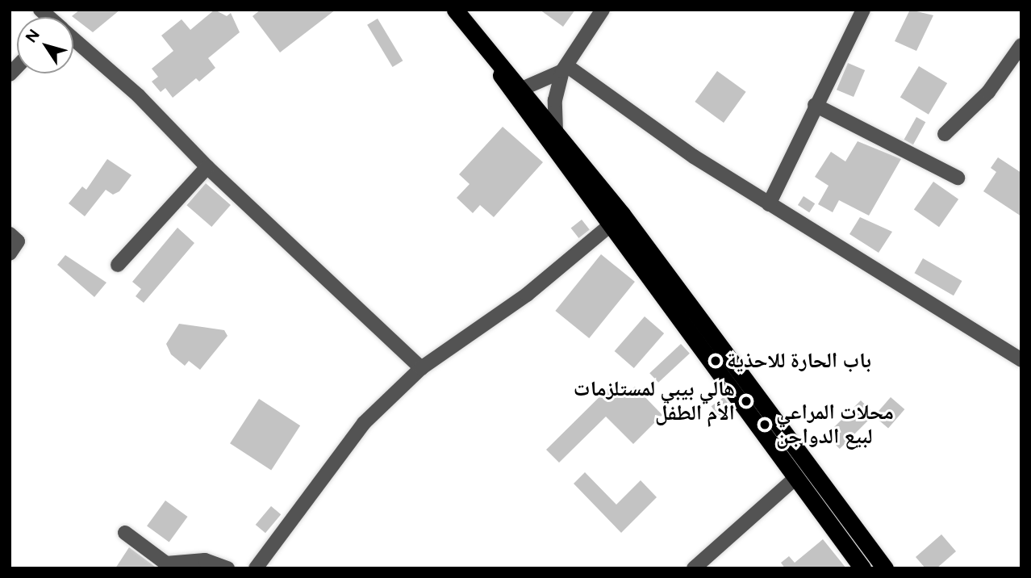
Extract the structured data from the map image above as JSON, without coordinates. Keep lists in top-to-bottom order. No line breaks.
{"places":["باب الحارة للاحذية","هالي بيبي لمستلزمات الأم الطفل","محلات المراعي لبيع الدواجن"],"north":"top left"}
